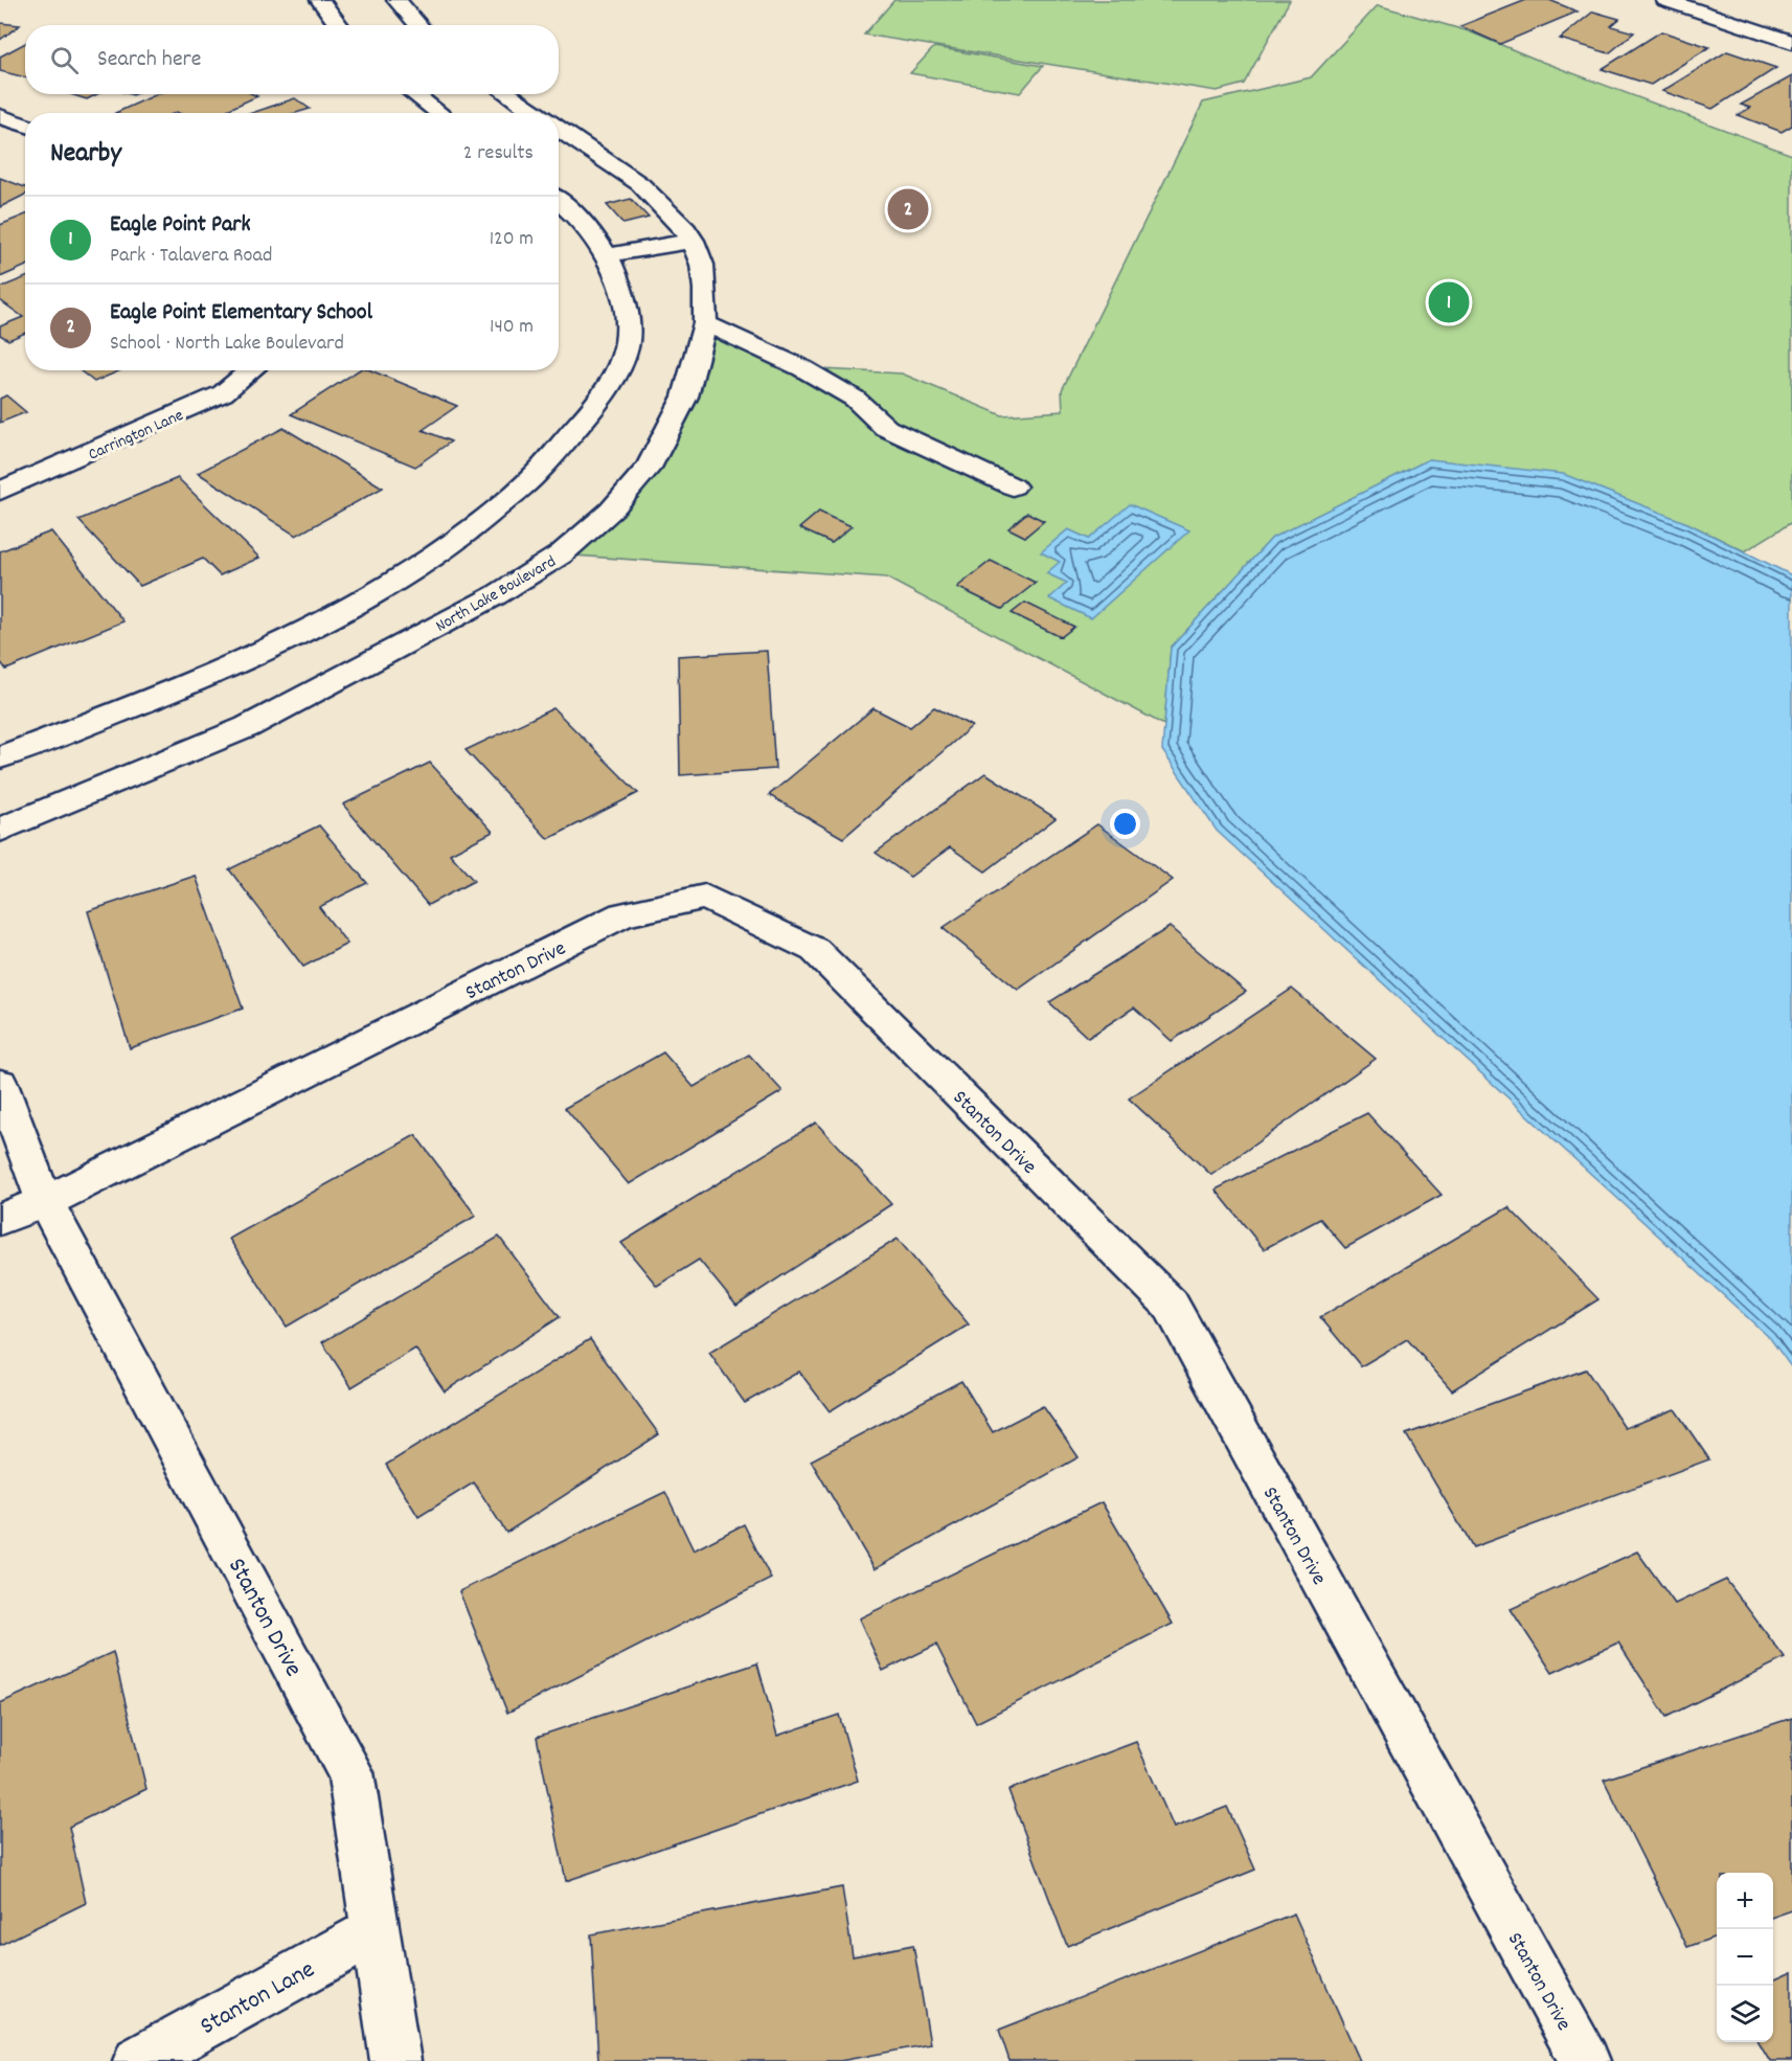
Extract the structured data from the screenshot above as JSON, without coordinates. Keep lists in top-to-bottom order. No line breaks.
{"streets":{"street":["Carrington Lane","North Lake Boulevard","Stanton Drive","Stanton Lane"]},"crossings":[["Stanton Drive","Stanton Lane"]],"page":{"search":"Search here","heading":["Nearby","2 results"],"pins":["2","1"],"list":[{"mark":"1","name":"Eagle Point Park","note":"Park · Talavera Road","value":"120 m"},{"mark":"2","name":"Eagle Point Elementary School","note":"School · North Lake Boulevard","value":"140 m"}],"map_buttons":["+","−"]}}
